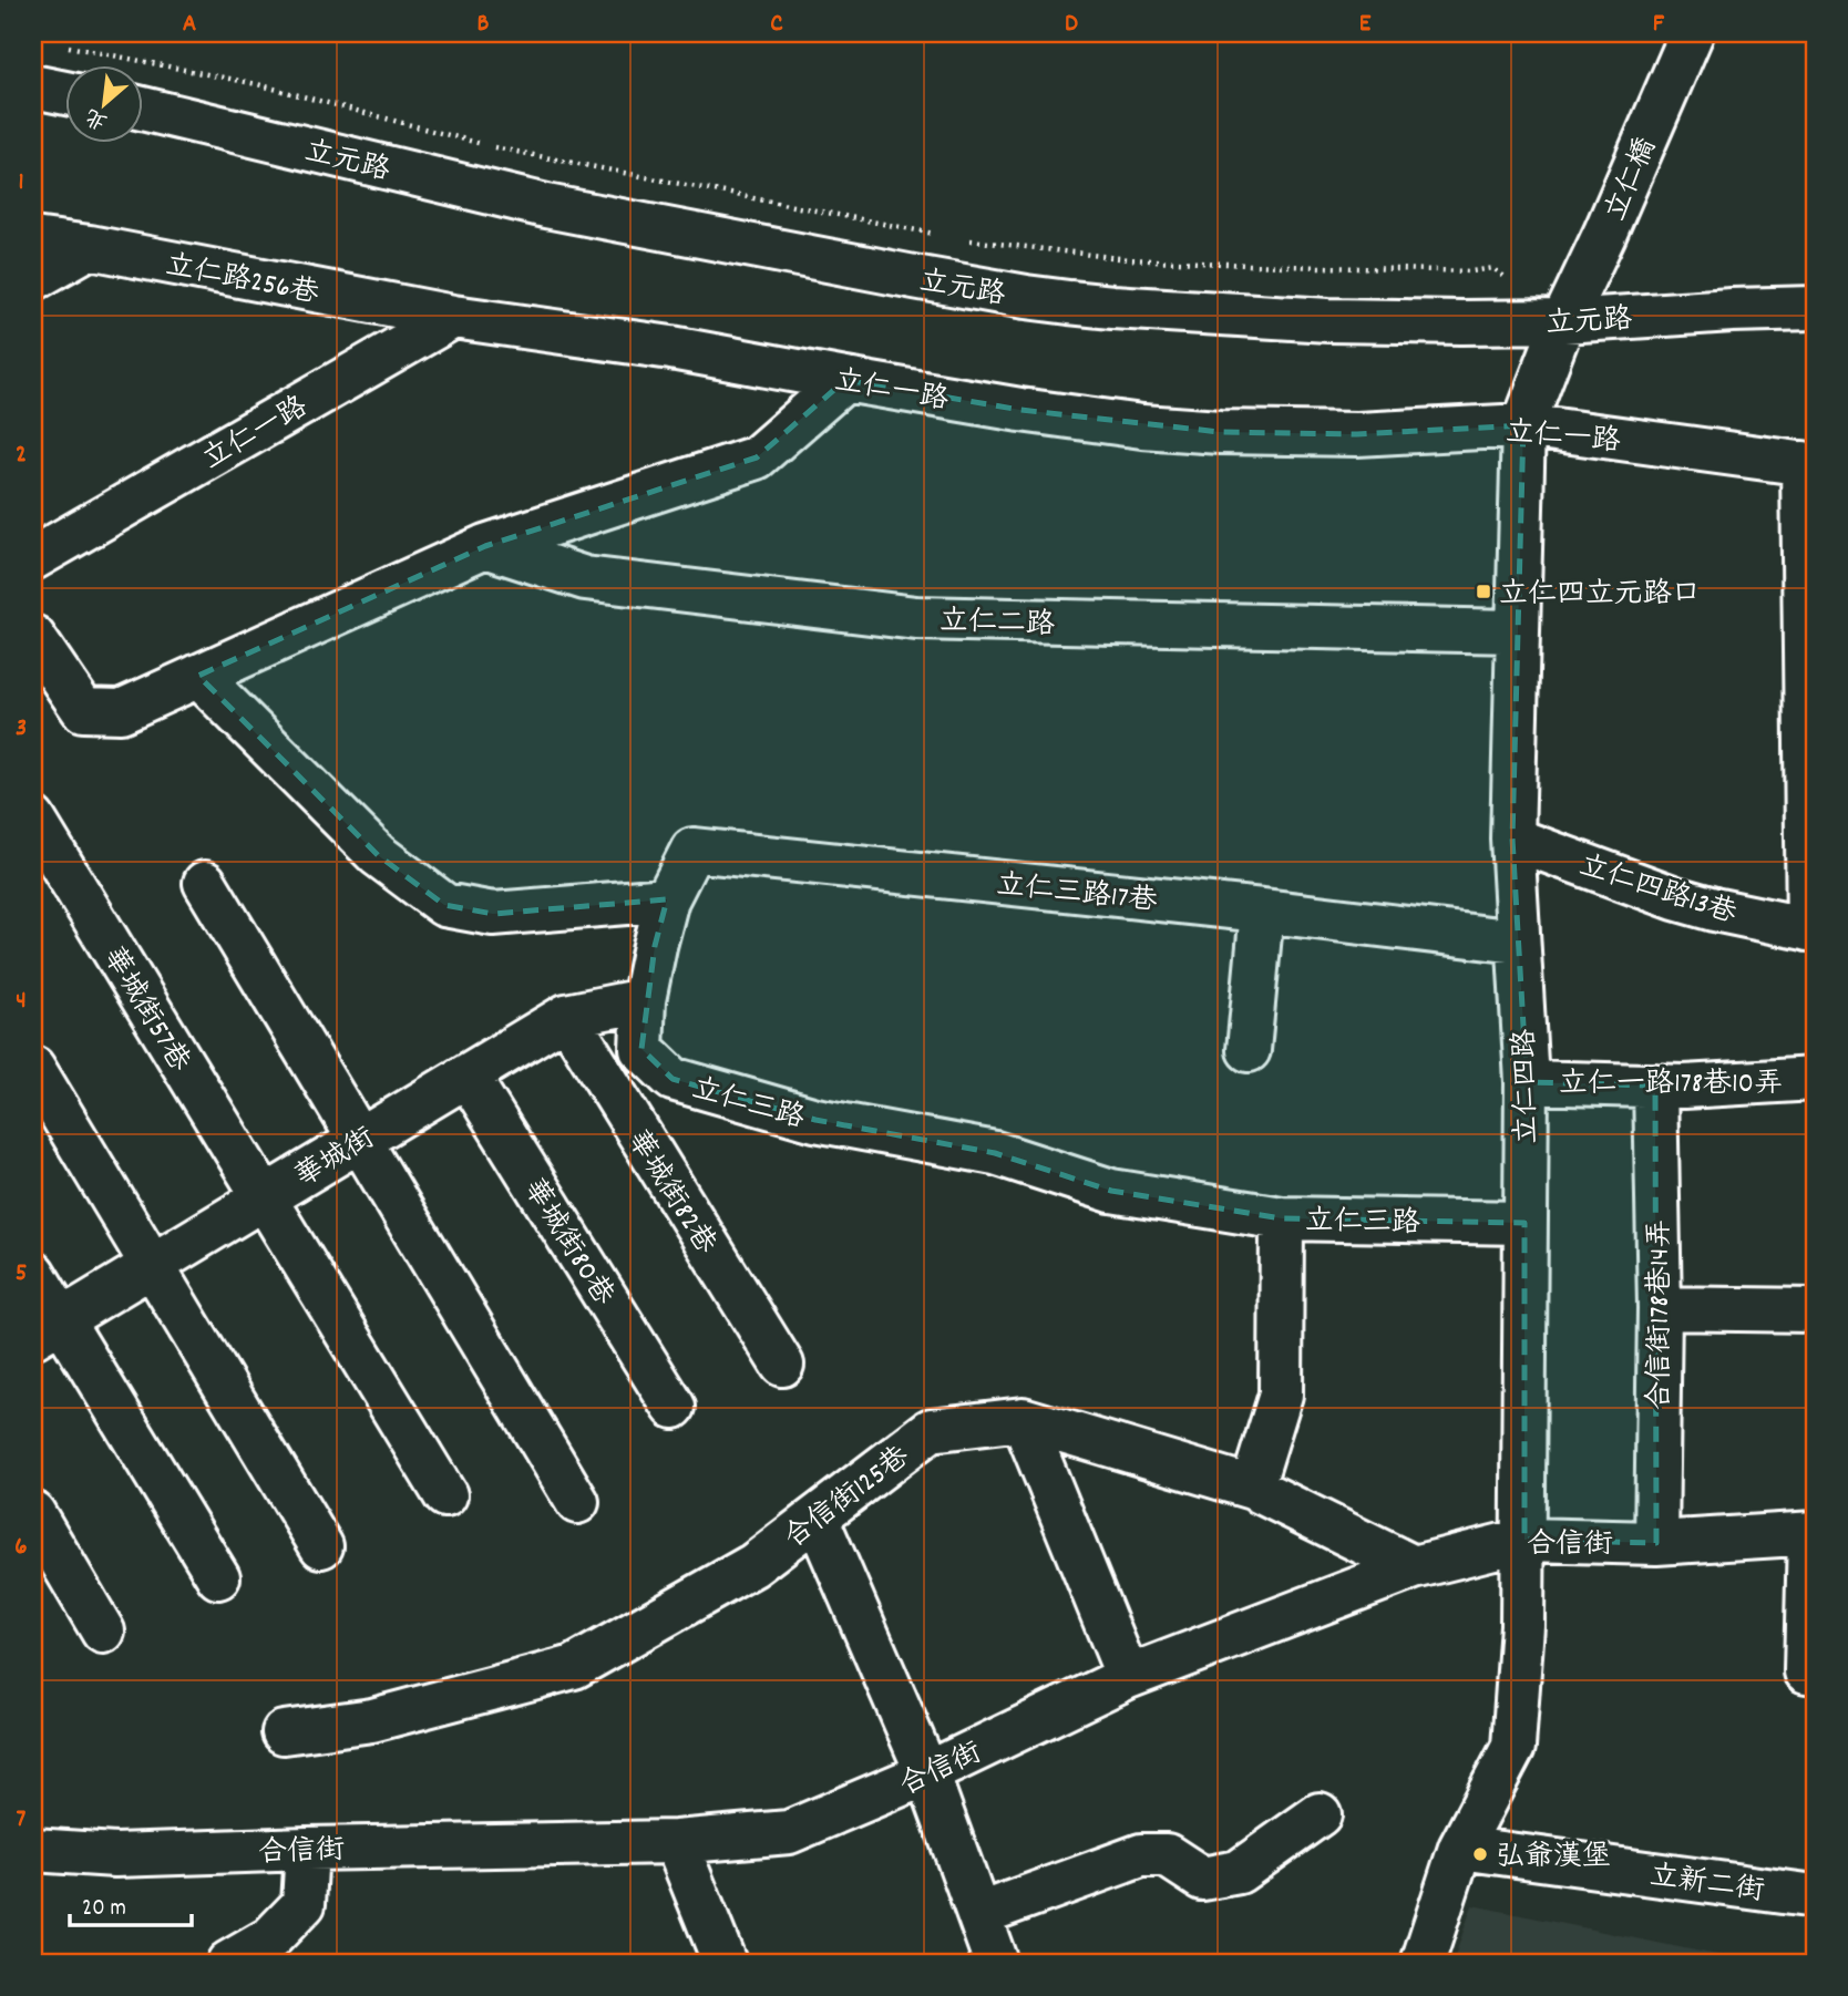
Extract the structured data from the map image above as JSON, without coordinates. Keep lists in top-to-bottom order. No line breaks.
{"streets":{"street":["立元路","立仁橋","立仁路256巷","立仁一路","立仁二路","立仁四路13巷","立仁三路17巷","華城街57巷","立仁一路178巷10弄","立仁四路","立仁三路","華城街","華城街82巷","華城街80巷","合信街178巷14弄","合信街125巷","合信街","立新二街"]},"crossings":[["立元路","立仁橋"],["立元路","立仁四路"],["立仁橋","立仁四路"],["立仁路256巷","立仁一路"],["立仁一路","立仁四路"],["立仁二路","立仁四路"],["立仁四路13巷","立仁四路"],["立仁三路17巷","立仁四路"],["立仁三路17巷","立仁三路"],["華城街57巷","華城街"],["立仁一路178巷10弄","立仁四路"],["立仁一路178巷10弄","合信街178巷14弄"],["立仁四路","立仁三路"],["立仁四路","合信街"],["立仁四路","立新二街"],["立仁三路","華城街"],["華城街","華城街82巷"],["華城街","華城街80巷"],["合信街178巷14弄","合信街"],["合信街125巷","合信街"]],"places":{"transit":["立仁四立元路口"],"other":["弘爺漢堡"]},"scale_bar":"20 m","north":"bottom left","grid":{"columns":["A","B","C","D","E","F"],"rows":["1","2","3","4","5","6","7"]}}
